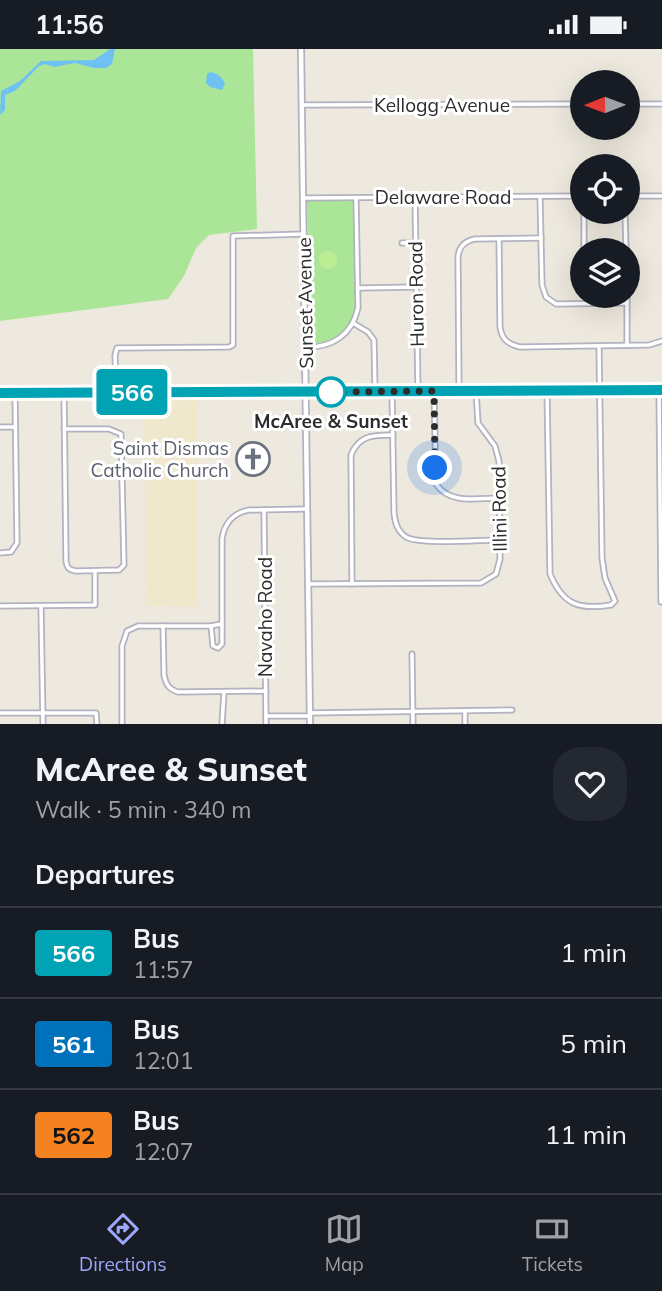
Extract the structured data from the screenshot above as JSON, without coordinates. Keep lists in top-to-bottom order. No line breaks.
{"streets":{"street":["Kellogg Avenue","Delaware Road","Huron Road","Sunset Avenue","Illini Road","Navaho Road"]},"crossings":[["Kellogg Avenue","Sunset Avenue"],["Delaware Road","Huron Road"],["Delaware Road","Sunset Avenue"]],"places":{"other":["McAree & Sunset"],"church":["Saint Dismas Catholic Church"]},"lines":["bus line 566"],"north":"left","page":{"status":"11:56","on_map":"566","heading":[["McAree & Sunset","Walk · 5 min · 340 m"],"Departures"],"list":[{"mark":"566","name":"Bus","note":"11:57","value":"1 min"},{"mark":"561","name":"Bus","note":"12:01","value":"5 min"},{"mark":"562","name":"Bus","note":"12:07","value":"11 min"}],"tabs":["Directions","Map","Tickets"]}}
